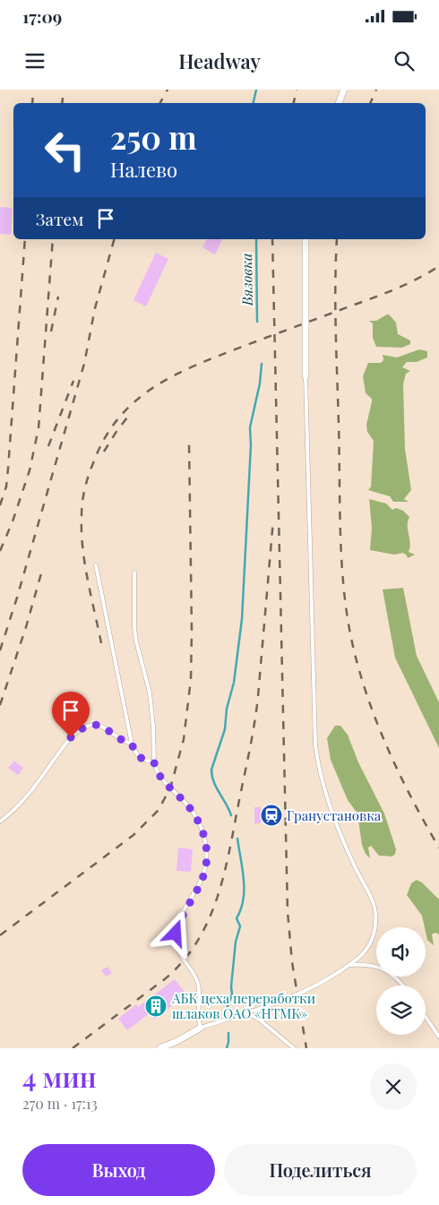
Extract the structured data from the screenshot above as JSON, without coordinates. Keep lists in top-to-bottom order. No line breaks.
{"water":["Вязовка"],"places":{"station":["Гранустановка"],"building":["АБК цеха переработки шлаков ОАО «НТМК»"]},"page":{"status":"17:09","header":"Headway","turn":["250 m","Налево"],"then":"Затем","heading":["4 мин","270 m · 17:13"],"buttons":["Выход","Поделиться"]}}
